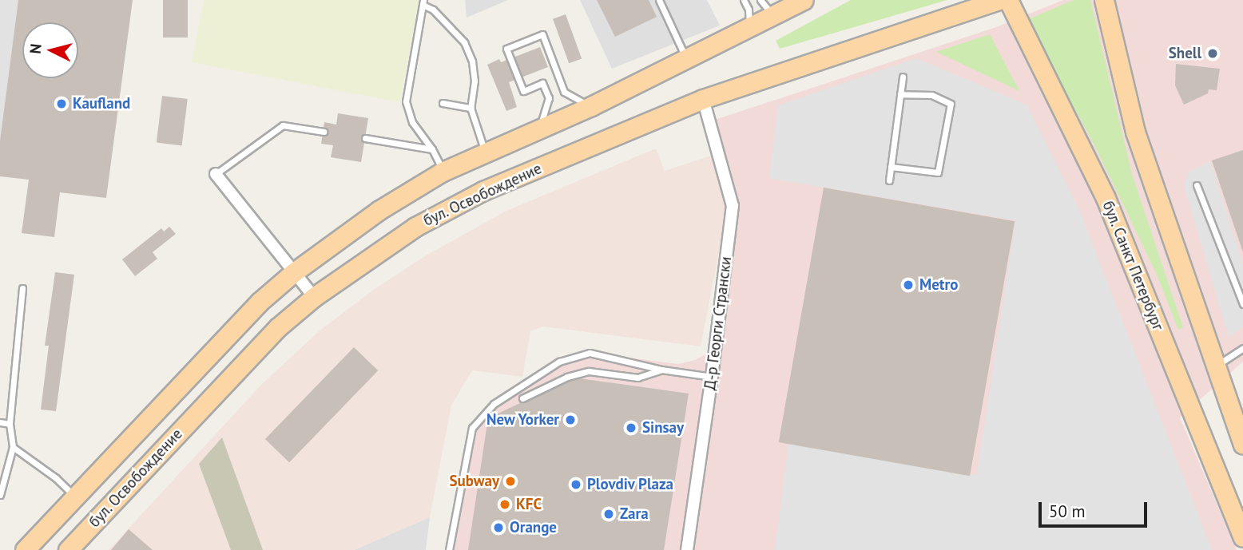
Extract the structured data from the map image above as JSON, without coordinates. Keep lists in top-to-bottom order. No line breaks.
{"streets":{"main road":["бул. Освобождение","бул. Санкт Петербург"],"street":["Д-р Георги Странски"]},"crossings":[["бул. Освобождение","Д-р Георги Странски"]],"places":["Shell","Kaufland","Metro","New Yorker","Sinsay","Subway","Plovdiv Plaza","KFC","Zara","Orange"],"scale_bar":"50 m","north":"left"}
